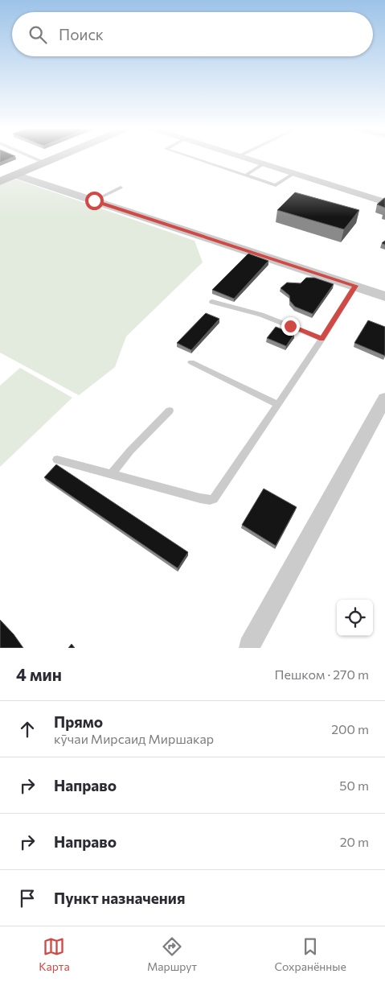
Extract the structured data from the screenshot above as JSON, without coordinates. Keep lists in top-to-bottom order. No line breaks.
{"page":{"search":"Поиск","heading":["4 мин","Пешком · 270 m"],"list":[["Прямо","кӯчаи Мирсаид Миршакар","200 m"],["Направо","50 m"],["Направо","20 m"],"Пункт назначения"],"nav":["Карта","Маршрут","Сохранённые"]}}
